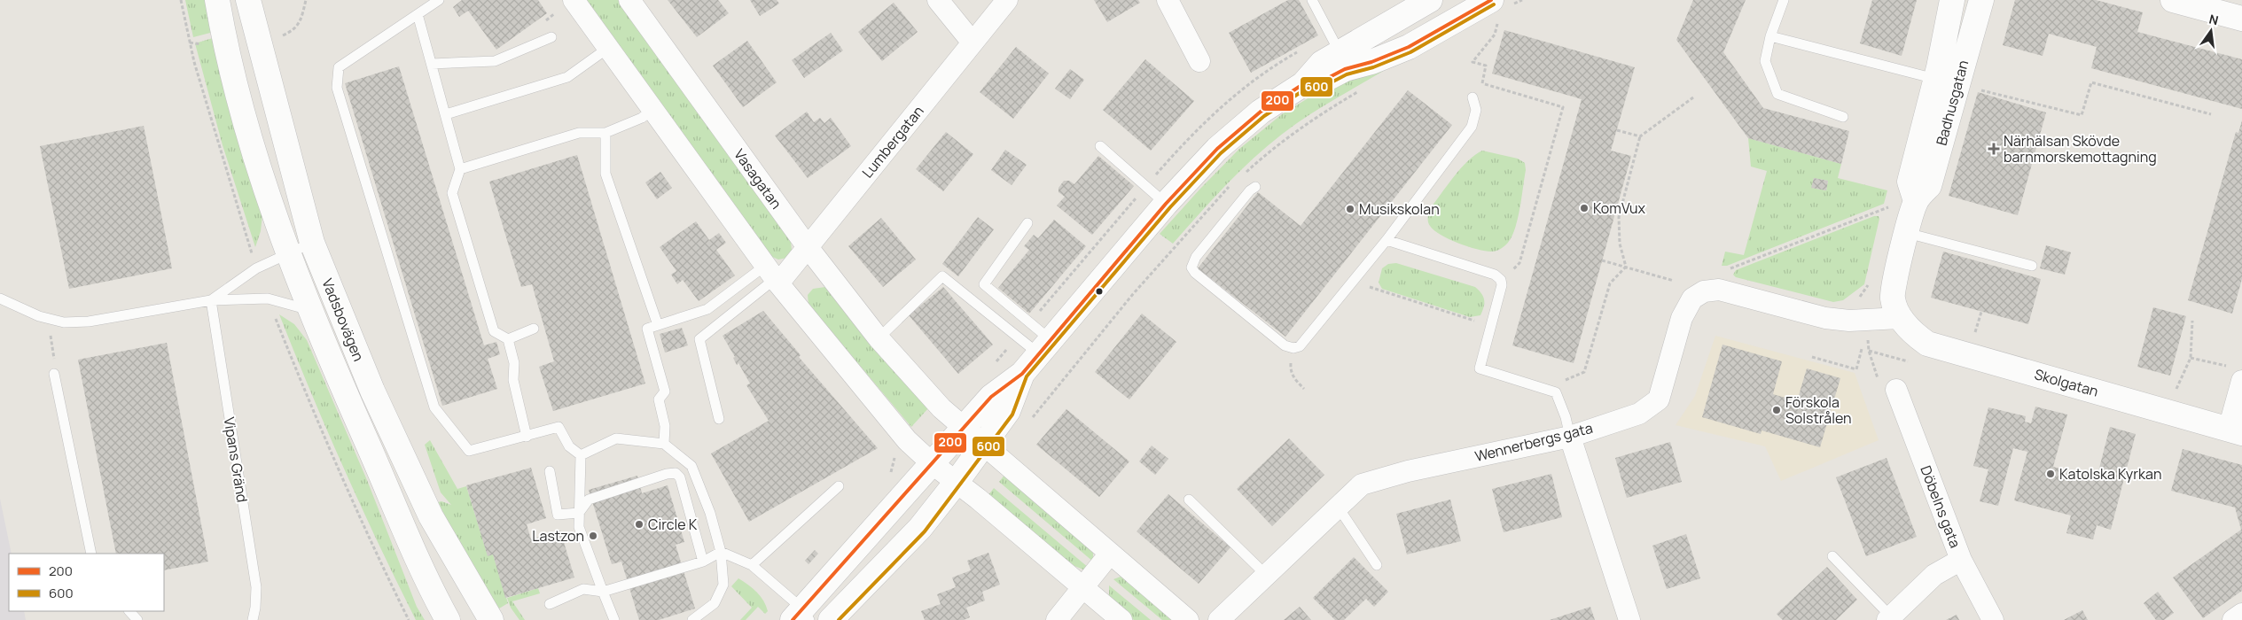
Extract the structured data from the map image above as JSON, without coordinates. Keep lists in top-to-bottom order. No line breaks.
{"streets":{"main road":["Badhusgatan","Vadsbovägen","Skolgatan"],"street":["Lumbergatan","Vasagatan","Wennerbergs gata","Döbelns gata"],"lane":["Vipans Gränd"]},"crossings":[["Badhusgatan","Skolgatan"],["Badhusgatan","Wennerbergs gata"],["Lumbergatan","Vasagatan"],["Skolgatan","Wennerbergs gata"]],"places":{"health":["Närhälsan Skövde barnmorskemottagning"],"other":["KomVux","Musikskolan","Förskola Solstrålen","Katolska Kyrkan","Circle K","Lastzon"]},"lines":["transit line 200","transit line 600"],"legend":["200","600"],"north":"top"}
